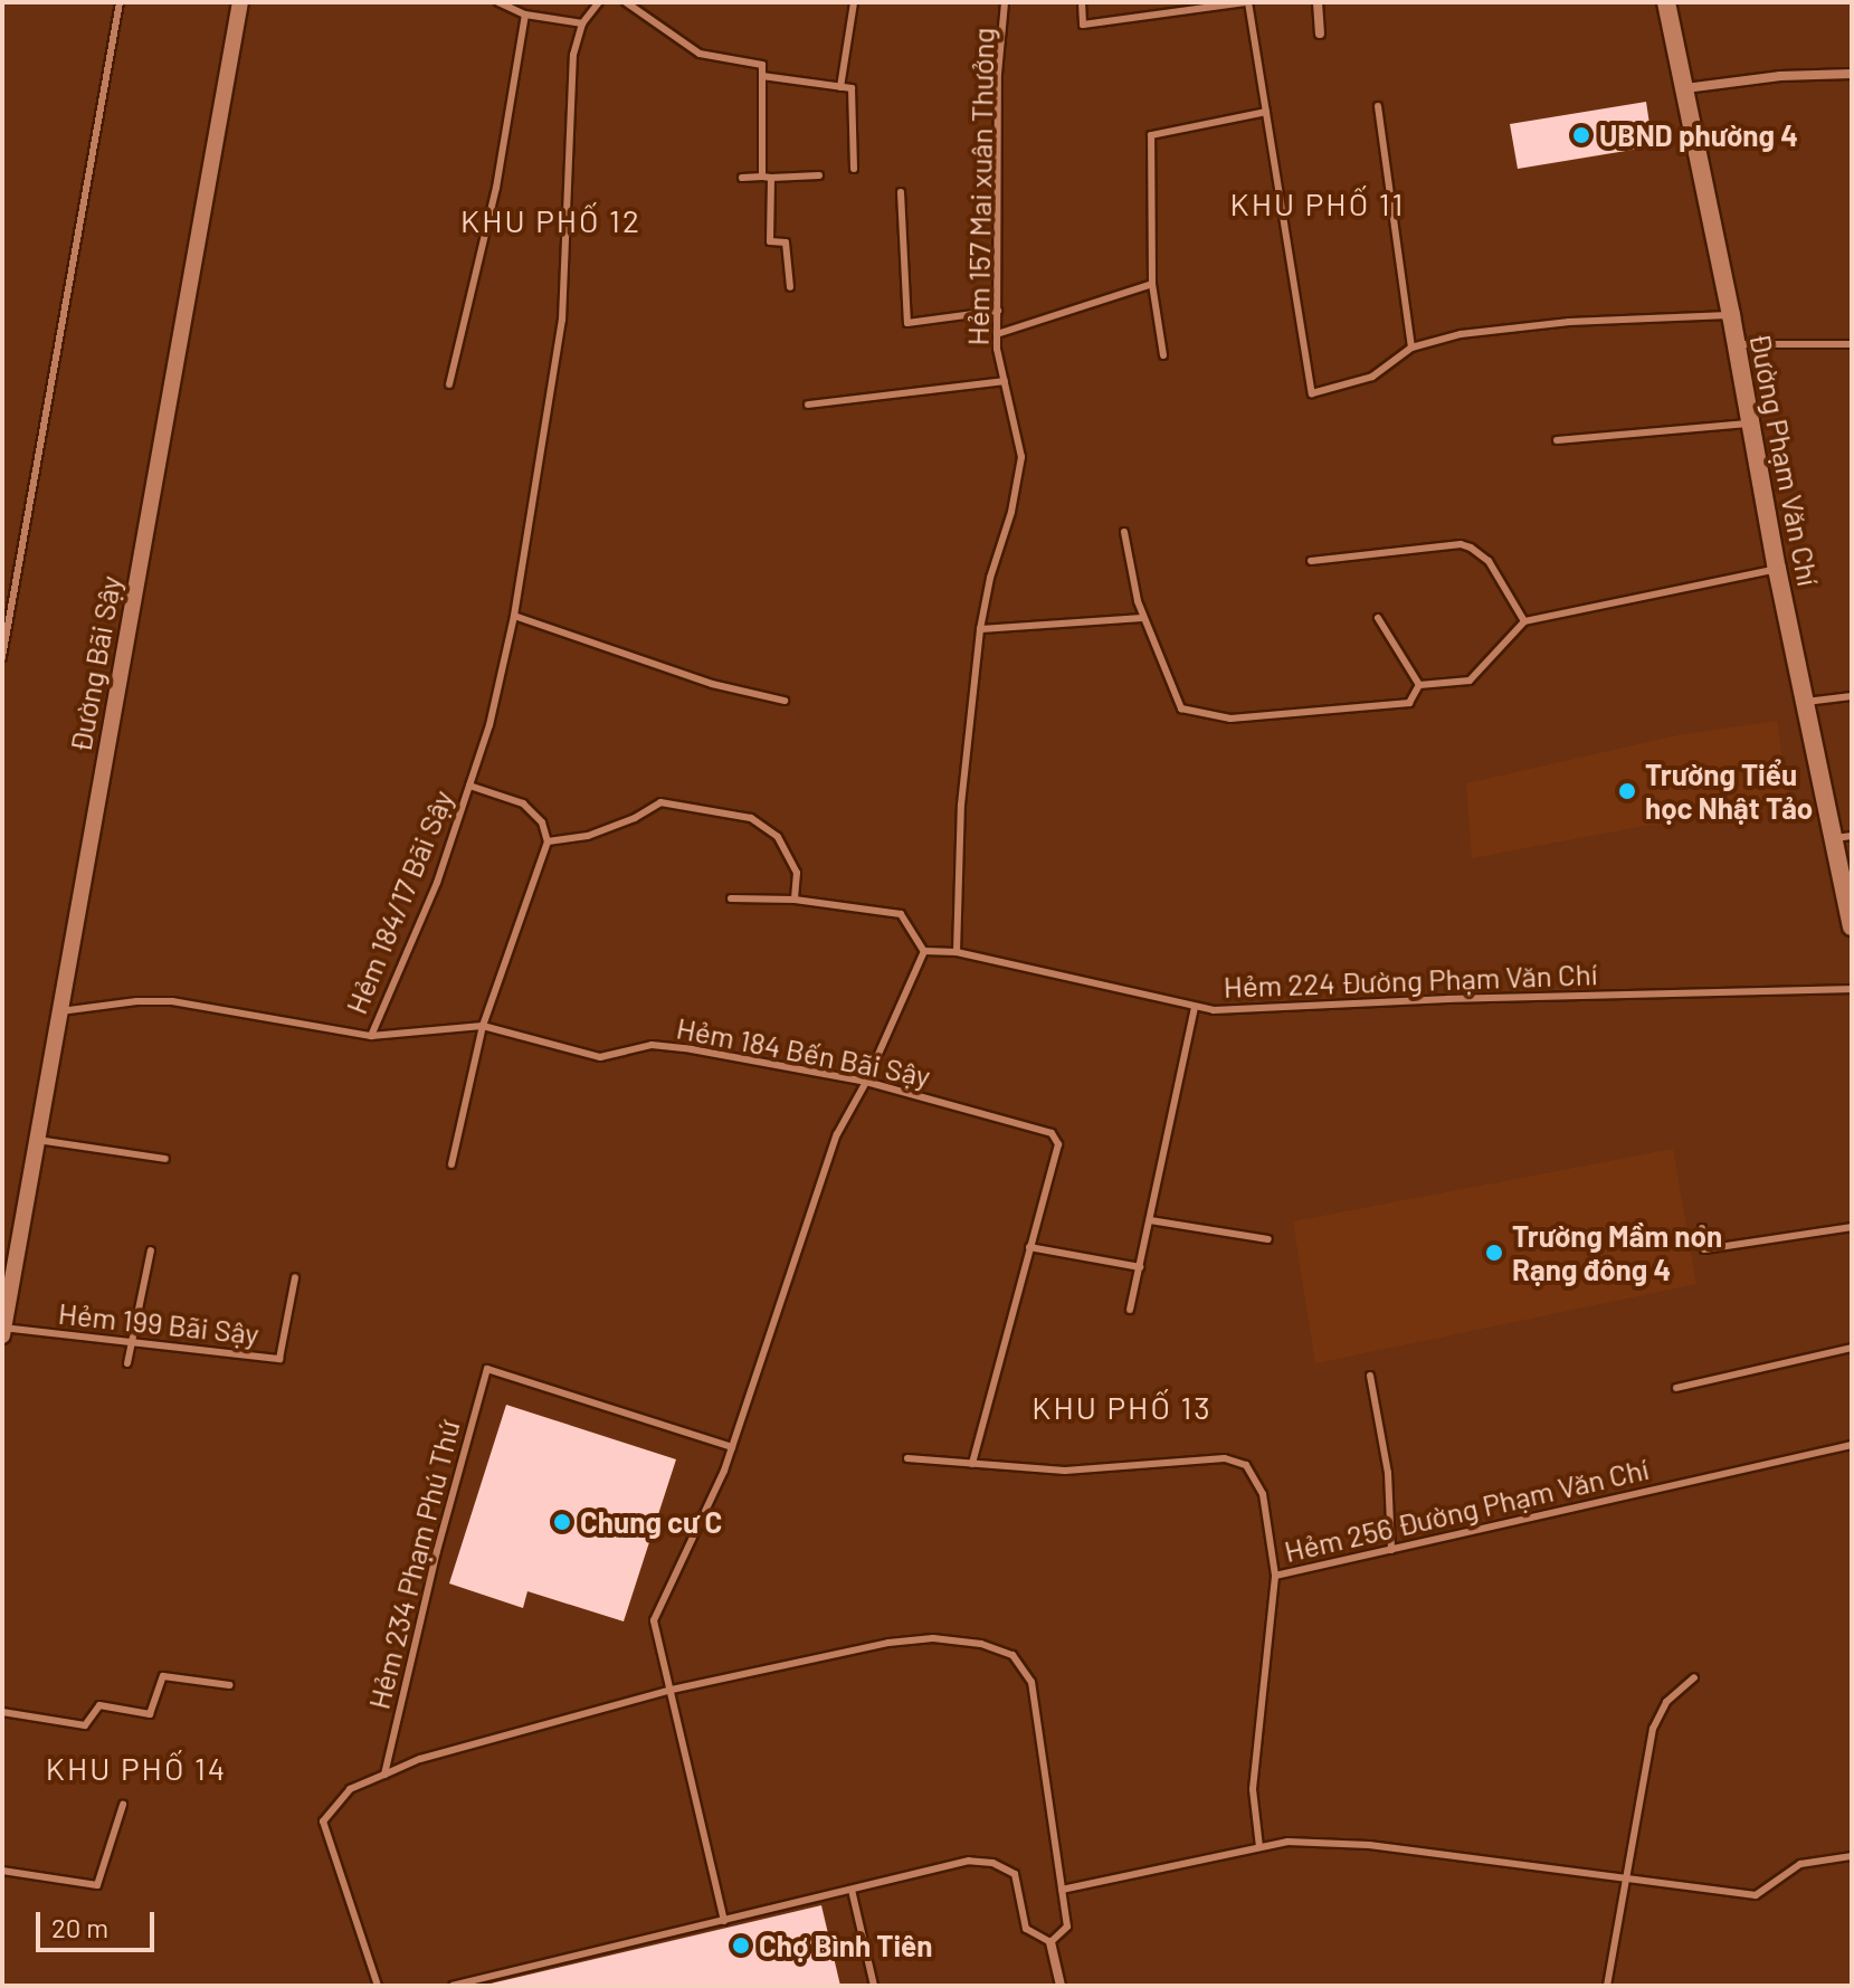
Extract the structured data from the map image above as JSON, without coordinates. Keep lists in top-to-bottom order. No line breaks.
{"streets":{"main road":["Đường Phạm Văn Chí"],"street":["Đường Bãi Sậy"],"lane":["Hẻm 157 Mai xuân Thưởng","Hẻm 184/17 Bãi Sậy","Hẻm 224 Đường Phạm Văn Chí","Hẻm 184 Bến Bãi Sậy","Hẻm 199 Bãi Sậy","Hẻm 256 Đường Phạm Văn Chí","Hẻm 234 Phạm Phú Thứ"]},"crossings":[["Hẻm 157 Mai xuân Thưởng","Hẻm 224 Đường Phạm Văn Chí"],["Đường Bãi Sậy","Hẻm 184 Bến Bãi Sậy"],["Đường Bãi Sậy","Hẻm 199 Bãi Sậy"],["Hẻm 184/17 Bãi Sậy","Hẻm 184 Bến Bãi Sậy"]],"districts":["KHU PHỐ 11","KHU PHỐ 12","KHU PHỐ 13","KHU PHỐ 14"],"places":["UBND phường 4","Trường Tiểu học Nhật Tảo","Trường Mầm non Rạng đông 4","Chung cư C","Chợ Bình Tiên"],"scale_bar":"20 m"}
